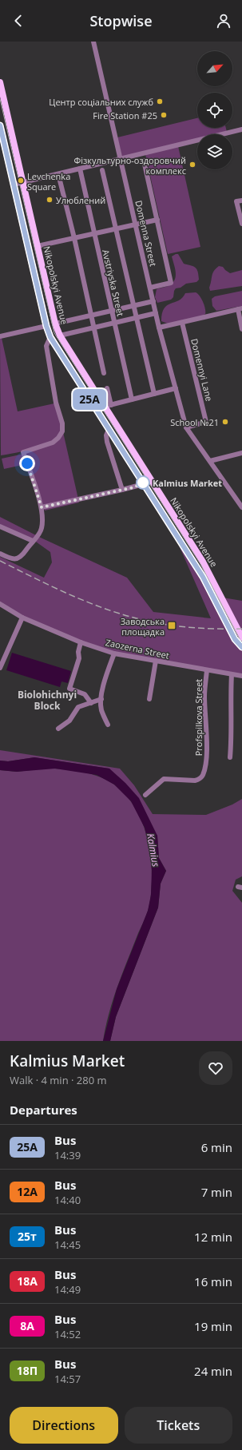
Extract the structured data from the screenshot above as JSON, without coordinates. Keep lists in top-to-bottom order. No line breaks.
{"streets":{"main road":["Nikopolskyi Avenue"],"street":["Domenna Street","Avstriyska Street","Domennyi Lane","Zaozerna Street","Profspilkova Street"]},"crossings":[["Domenna Street","Domennyi Lane"],["Zaozerna Street","Profspilkova Street"]],"districts":["Biolohichnyi Block"],"water":["Kalmius"],"places":{"other":["Центр соціальних служб","Fire Station #25","Фізкультурно-оздоровчий комплекс","Levchenka Square","Улюблений","School №21","Kalmius Market"],"transit":["Заводська площадка"]},"lines":["bus line 25А"],"north":"top right","page":{"header":"Stopwise","on_map":"25А","heading":[["Kalmius Market","Walk · 4 min · 280 m"],"Departures"],"list":[{"mark":"25А","name":"Bus","note":"14:39","value":"6 min"},{"mark":"12А","name":"Bus","note":"14:40","value":"7 min"},{"mark":"25т","name":"Bus","note":"14:45","value":"12 min"},{"mark":"18А","name":"Bus","note":"14:49","value":"16 min"},{"mark":"8А","name":"Bus","note":"14:52","value":"19 min"},{"mark":"18П","name":"Bus","note":"14:57","value":"24 min"}],"buttons":["Directions","Tickets"]}}
